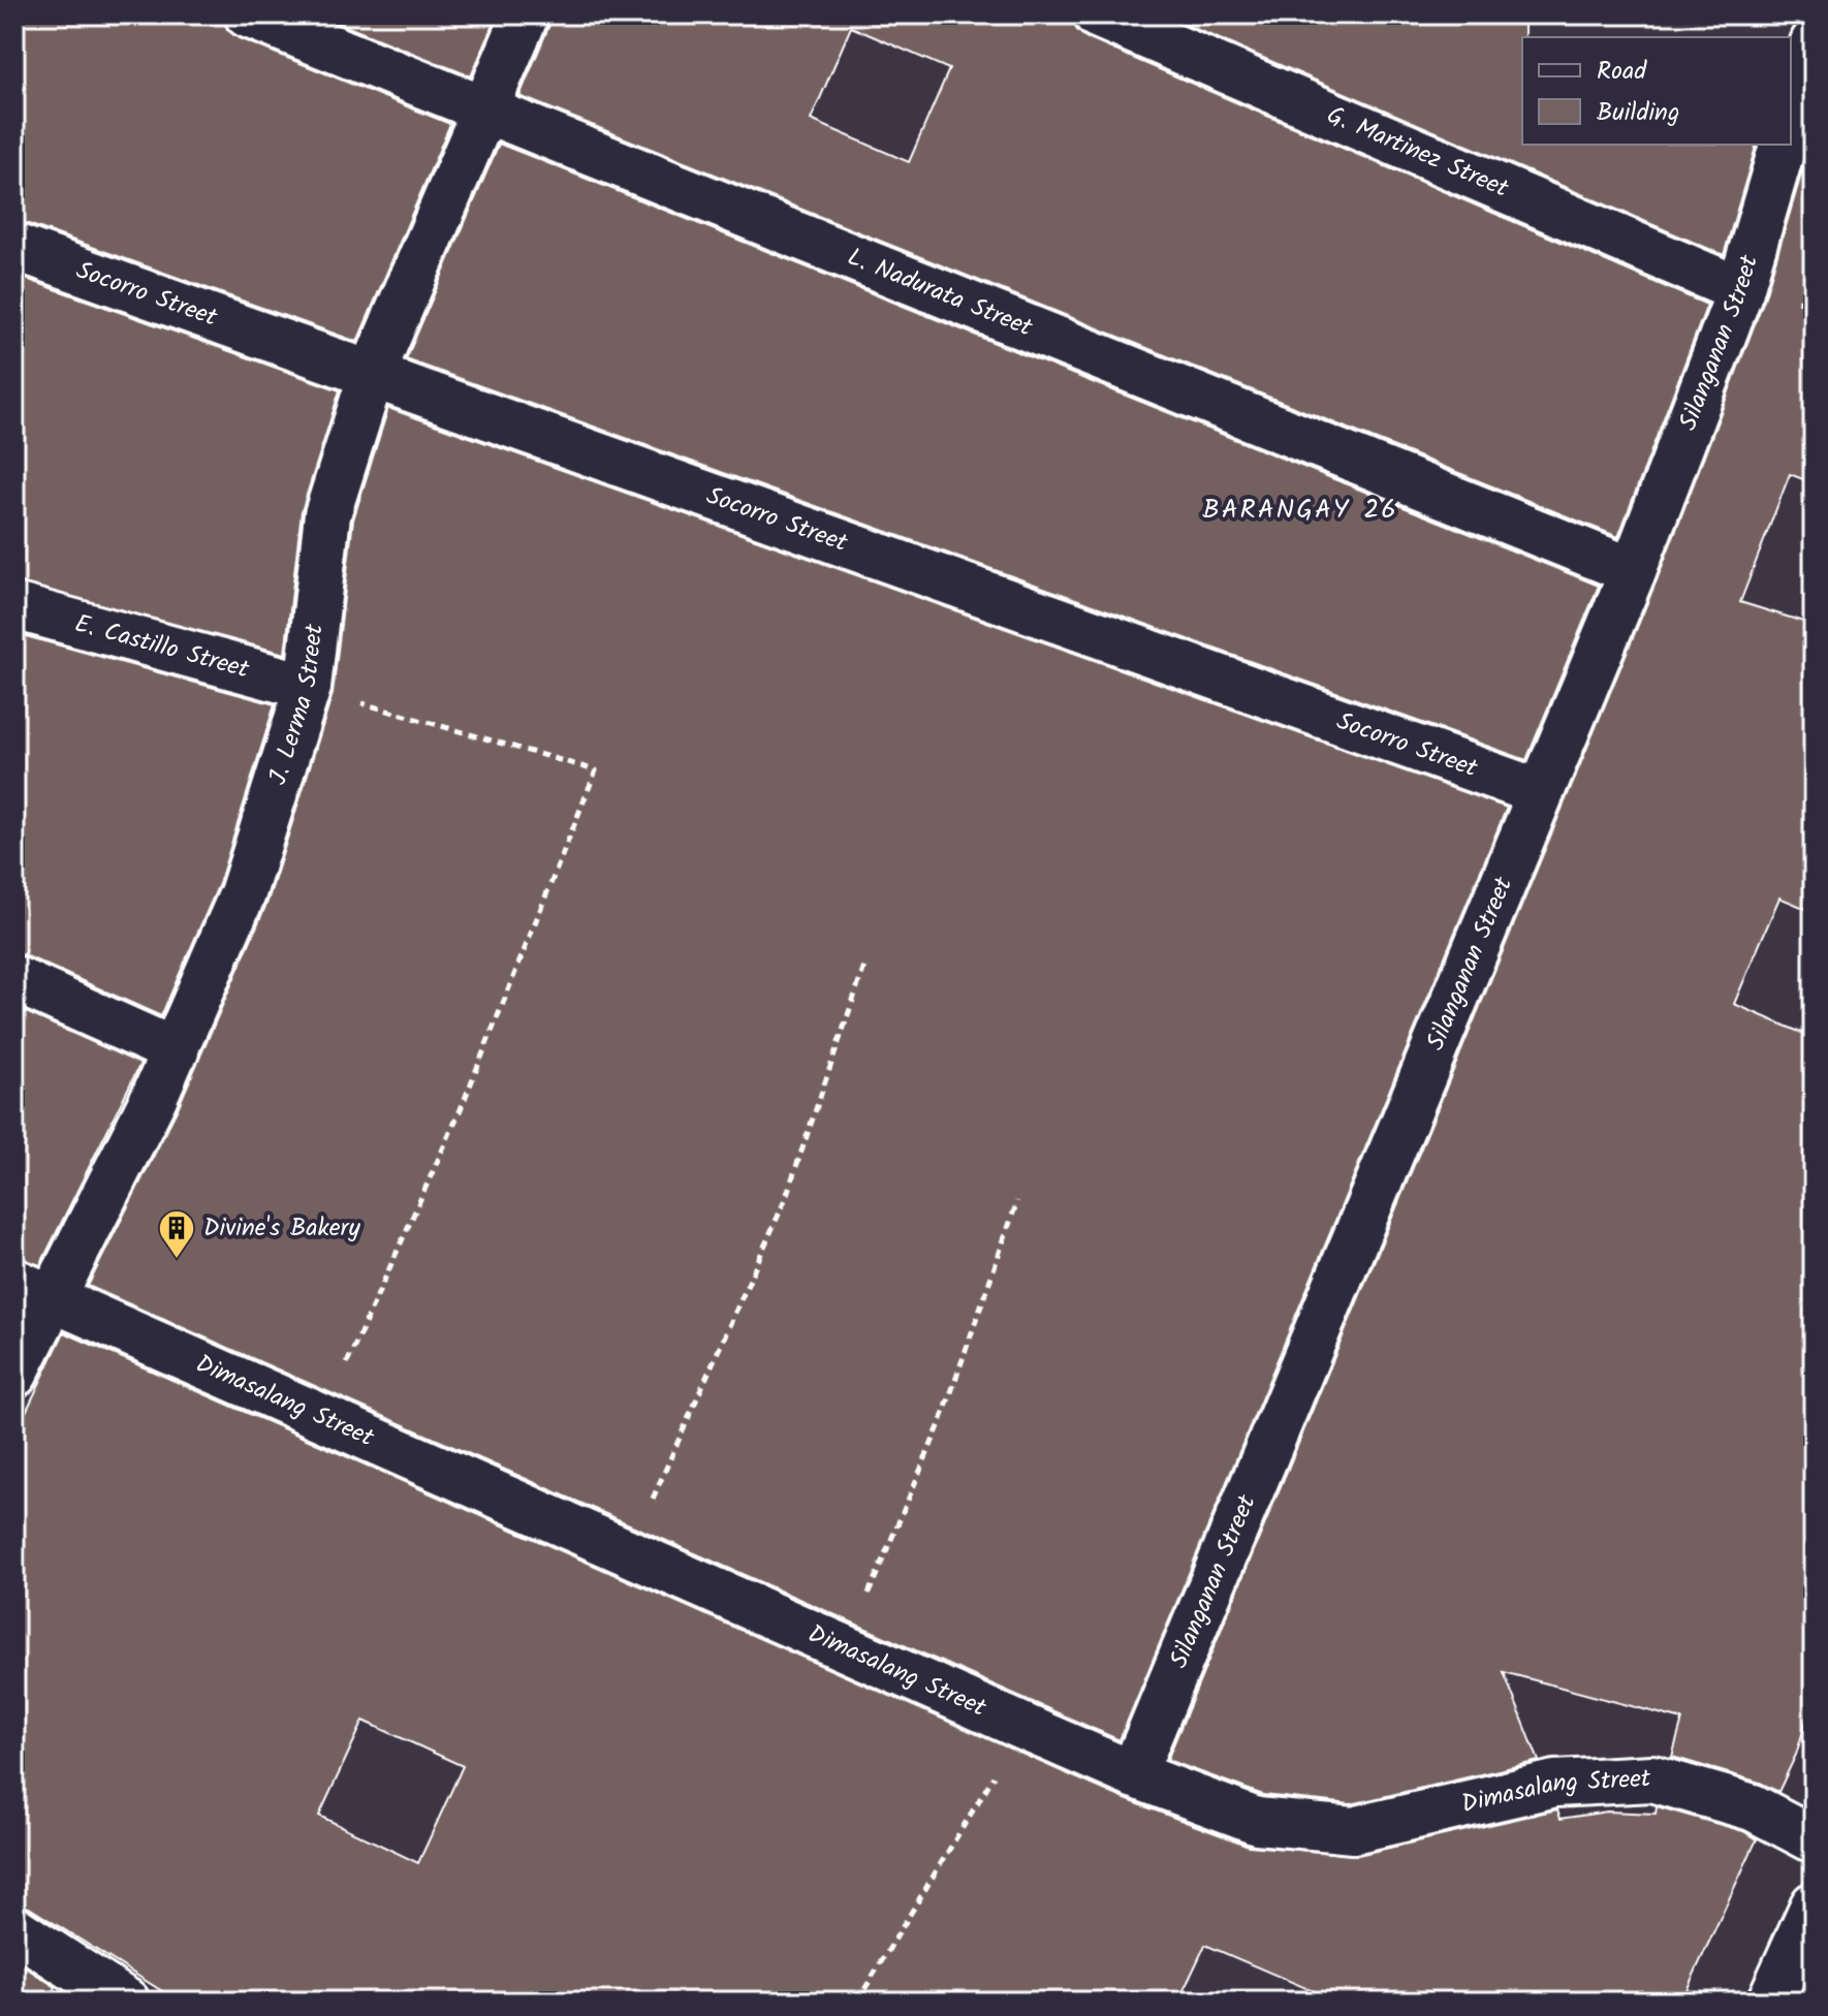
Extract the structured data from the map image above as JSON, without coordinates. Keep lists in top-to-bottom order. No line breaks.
{"streets":{"street":["G. Martinez Street","Socorro Street","L. Nadurata Street","Silanganan Street","E. Castillo Street","J. Lerma Street","Dimasalang Street"]},"crossings":[["G. Martinez Street","Silanganan Street"],["Socorro Street","Silanganan Street"],["Socorro Street","J. Lerma Street"],["L. Nadurata Street","Silanganan Street"],["L. Nadurata Street","J. Lerma Street"],["Silanganan Street","Dimasalang Street"],["E. Castillo Street","J. Lerma Street"],["J. Lerma Street","Dimasalang Street"]],"districts":["BARANGAY 26"],"places":{"building":["Divine's Bakery"]},"legend":["Road","Building"]}
